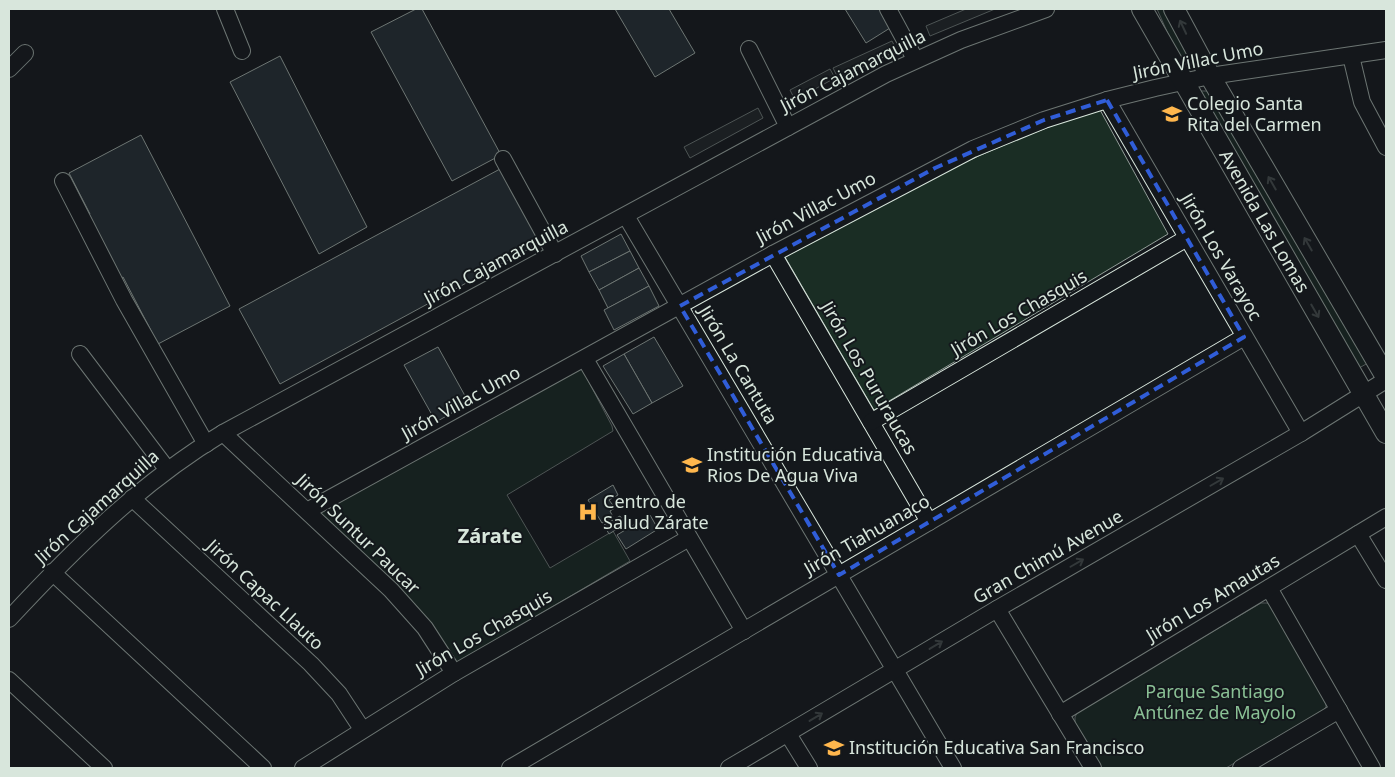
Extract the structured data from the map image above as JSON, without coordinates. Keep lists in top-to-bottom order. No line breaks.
{"streets":{"main road":["Avenida Las Lomas"],"street":["Jirón Villac Umo","Jirón Cajamarquilla","Jirón Los Varayoc","Jirón Los Chasquis","Jirón La Cantuta","Jirón Los Pururaucas","Jirón Suntur Paucar","Jirón Tiahuanaco","Gran Chimú Avenue","Jirón Capac Llauto","Jirón Los Amautas"]},"crossings":[["Jirón Villac Umo","Avenida Las Lomas"],["Jirón Villac Umo","Jirón Los Varayoc"],["Jirón Villac Umo","Jirón La Cantuta"],["Jirón Villac Umo","Jirón Los Pururaucas"],["Jirón Villac Umo","Jirón Suntur Paucar"],["Jirón Cajamarquilla","Jirón La Cantuta"],["Jirón Cajamarquilla","Jirón Suntur Paucar"],["Jirón Cajamarquilla","Jirón Capac Llauto"],["Avenida Las Lomas","Gran Chimú Avenue"],["Jirón Los Varayoc","Jirón Los Chasquis"],["Jirón Los Varayoc","Jirón Tiahuanaco"],["Jirón Los Varayoc","Gran Chimú Avenue"],["Jirón Los Chasquis","Jirón Los Pururaucas"],["Jirón Los Chasquis","Jirón Suntur Paucar"],["Jirón Los Chasquis","Jirón Capac Llauto"],["Jirón La Cantuta","Jirón Tiahuanaco"],["Jirón La Cantuta","Gran Chimú Avenue"],["Jirón Los Pururaucas","Jirón Tiahuanaco"]],"one_way":["Gran Chimú Avenue"],"districts":["Zárate"],"parks":["Parque Santiago Antúnez de Mayolo"],"places":{"school or university":["Colegio Santa Rita del Carmen","Institución Educativa Rios De Agua Viva","Institución Educativa San Francisco"],"hospital":["Centro de Salud Zárate"]}}
